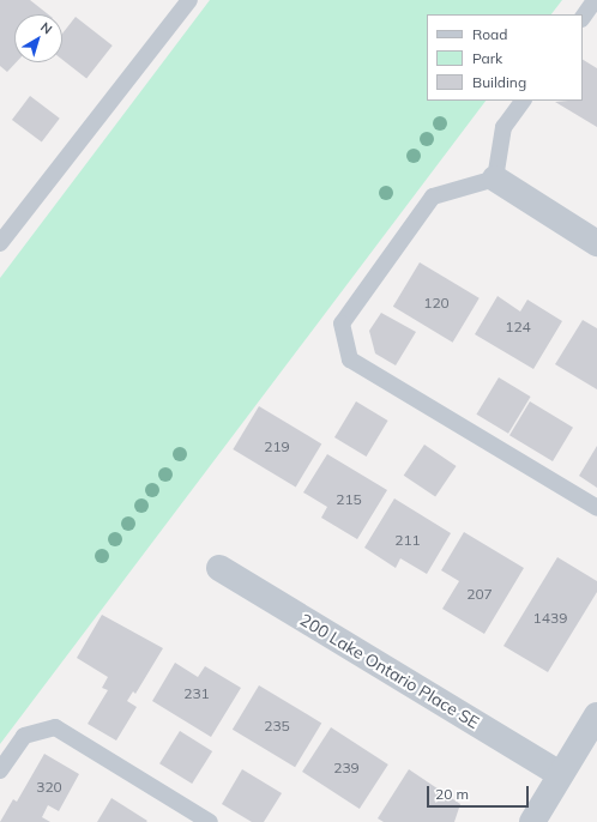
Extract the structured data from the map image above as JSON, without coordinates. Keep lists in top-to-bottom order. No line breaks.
{"streets":{"street":["200 Lake Ontario Place SE"]},"house_numbers":["120","124","219","215","211","207","1439","231","235","239","320"],"legend":["Road","Park","Building"],"scale_bar":"20 m","north":"top right"}
